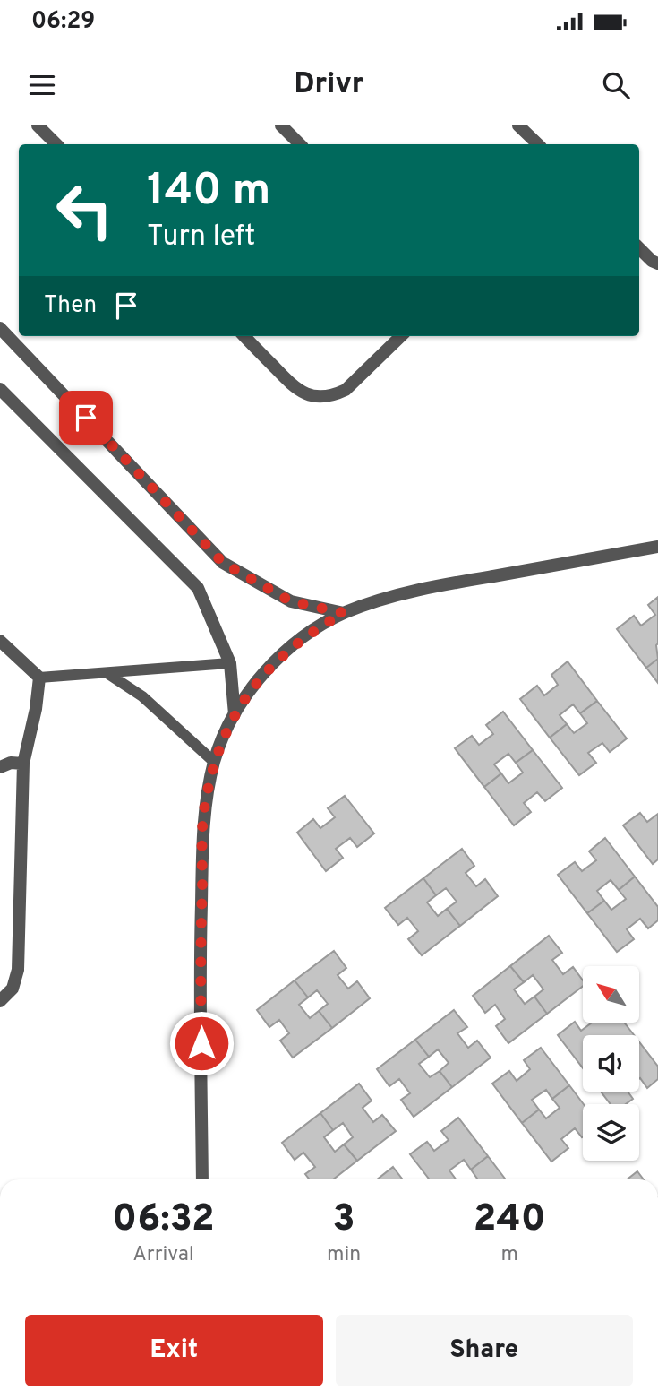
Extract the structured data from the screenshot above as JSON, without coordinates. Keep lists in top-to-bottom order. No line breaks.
{"north":"top left","page":{"status":"06:29","header":"Drivr","turn":["140 m","Turn left"],"then":"Then","eta":["06:32","Arrival","3","min","240","m"],"buttons":["Exit","Share"]}}
